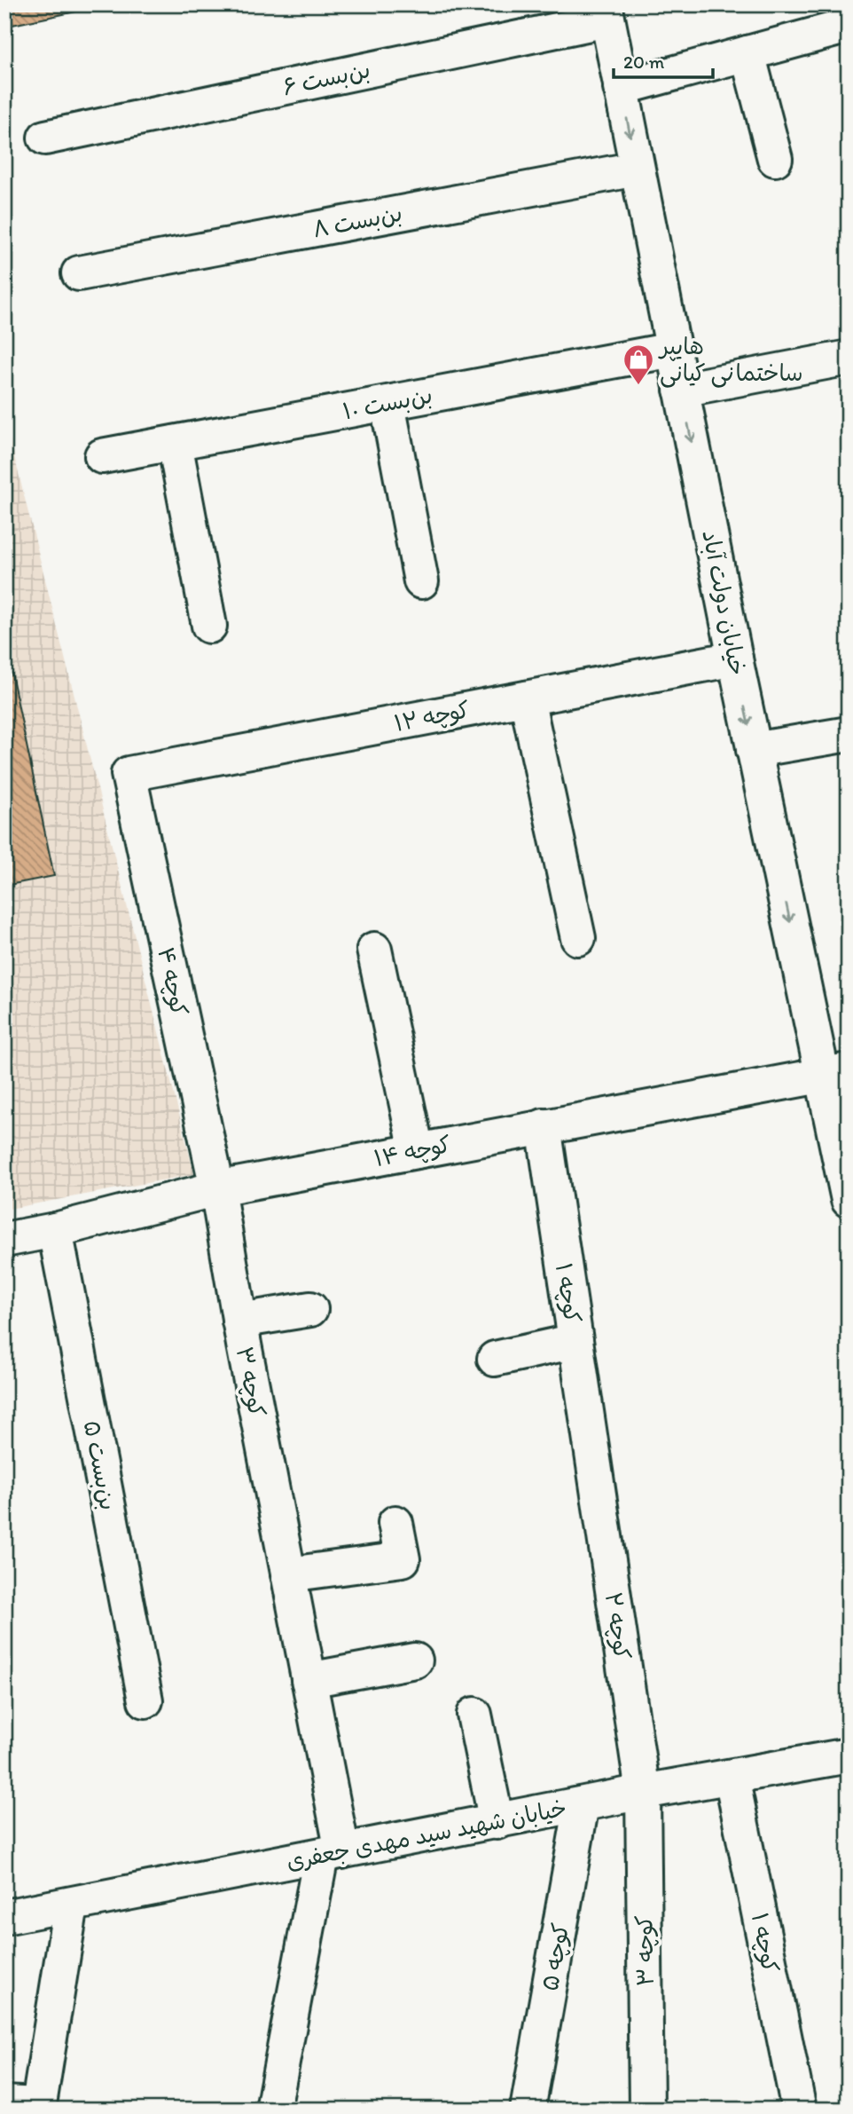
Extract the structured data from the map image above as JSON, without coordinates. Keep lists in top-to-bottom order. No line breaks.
{"streets":{"street":["بن‌بست ۶","بن‌بست ۸","بن‌بست ۱۰","خیابان دولت آباد","کوچه ۱۲","کوچه ۴","کوچه ۱۴","کوچه ۱","کوچه ۳","بن‌بست ۵","کوچه ۲","خیابان شهید سید مهدی جعفری","کوچه ۵"]},"crossings":[["بن‌بست ۶","خیابان دولت آباد"],["بن‌بست ۸","خیابان دولت آباد"],["بن‌بست ۱۰","خیابان دولت آباد"],["خیابان دولت آباد","کوچه ۱۲"],["خیابان دولت آباد","کوچه ۱۴"],["کوچه ۱۲","کوچه ۴"],["کوچه ۴","کوچه ۱۴"],["کوچه ۴","کوچه ۳"],["کوچه ۱۴","کوچه ۱"],["کوچه ۱۴","کوچه ۳"],["کوچه ۱۴","بن‌بست ۵"],["کوچه ۱","کوچه ۲"],["کوچه ۱","خیابان شهید سید مهدی جعفری"],["کوچه ۳","کوچه ۲"],["کوچه ۳","خیابان شهید سید مهدی جعفری"],["کوچه ۲","خیابان شهید سید مهدی جعفری"],["خیابان شهید سید مهدی جعفری","کوچه ۵"]],"places":{"shop":["هایپر ساختمانی کیانی"]},"scale_bar":"20 m"}
